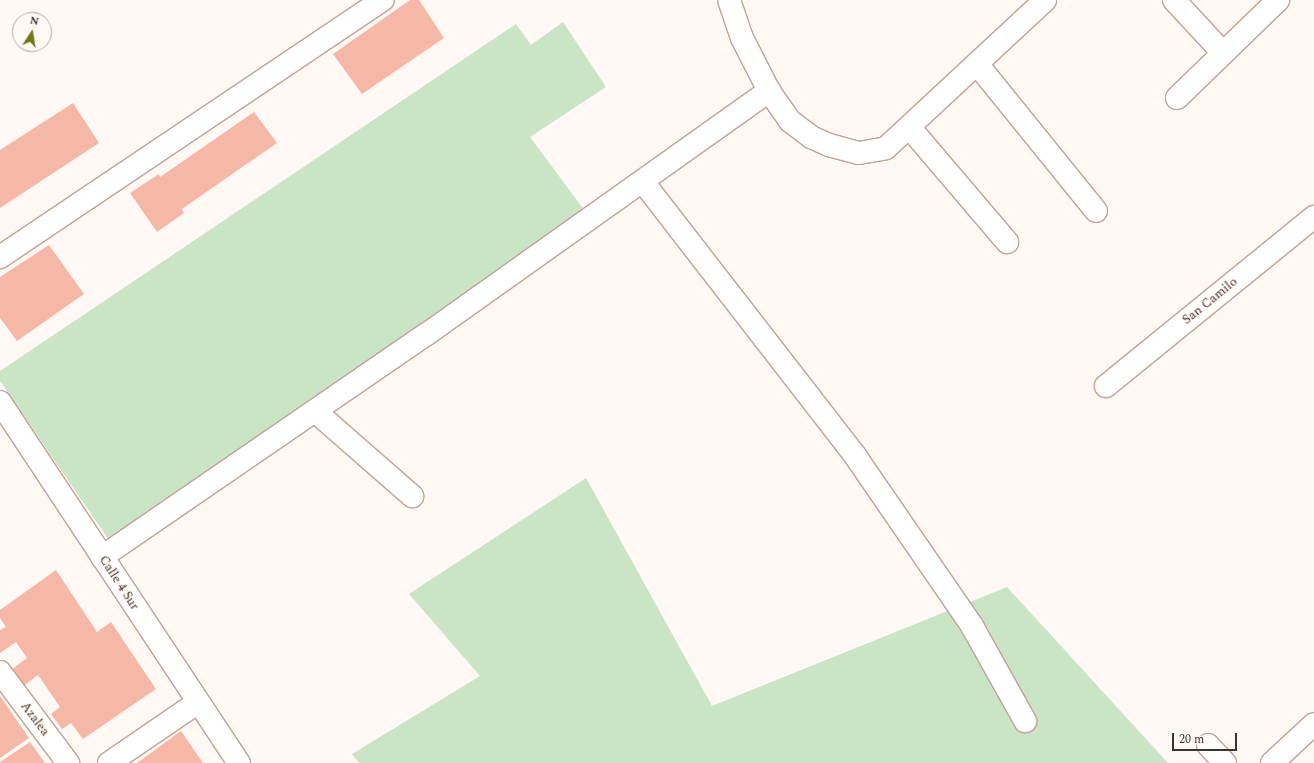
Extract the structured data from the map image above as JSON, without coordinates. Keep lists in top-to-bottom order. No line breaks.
{"streets":{"street":["San Camilo","Calle 4 Sur","Azalea"]},"scale_bar":"20 m","north":"top"}
